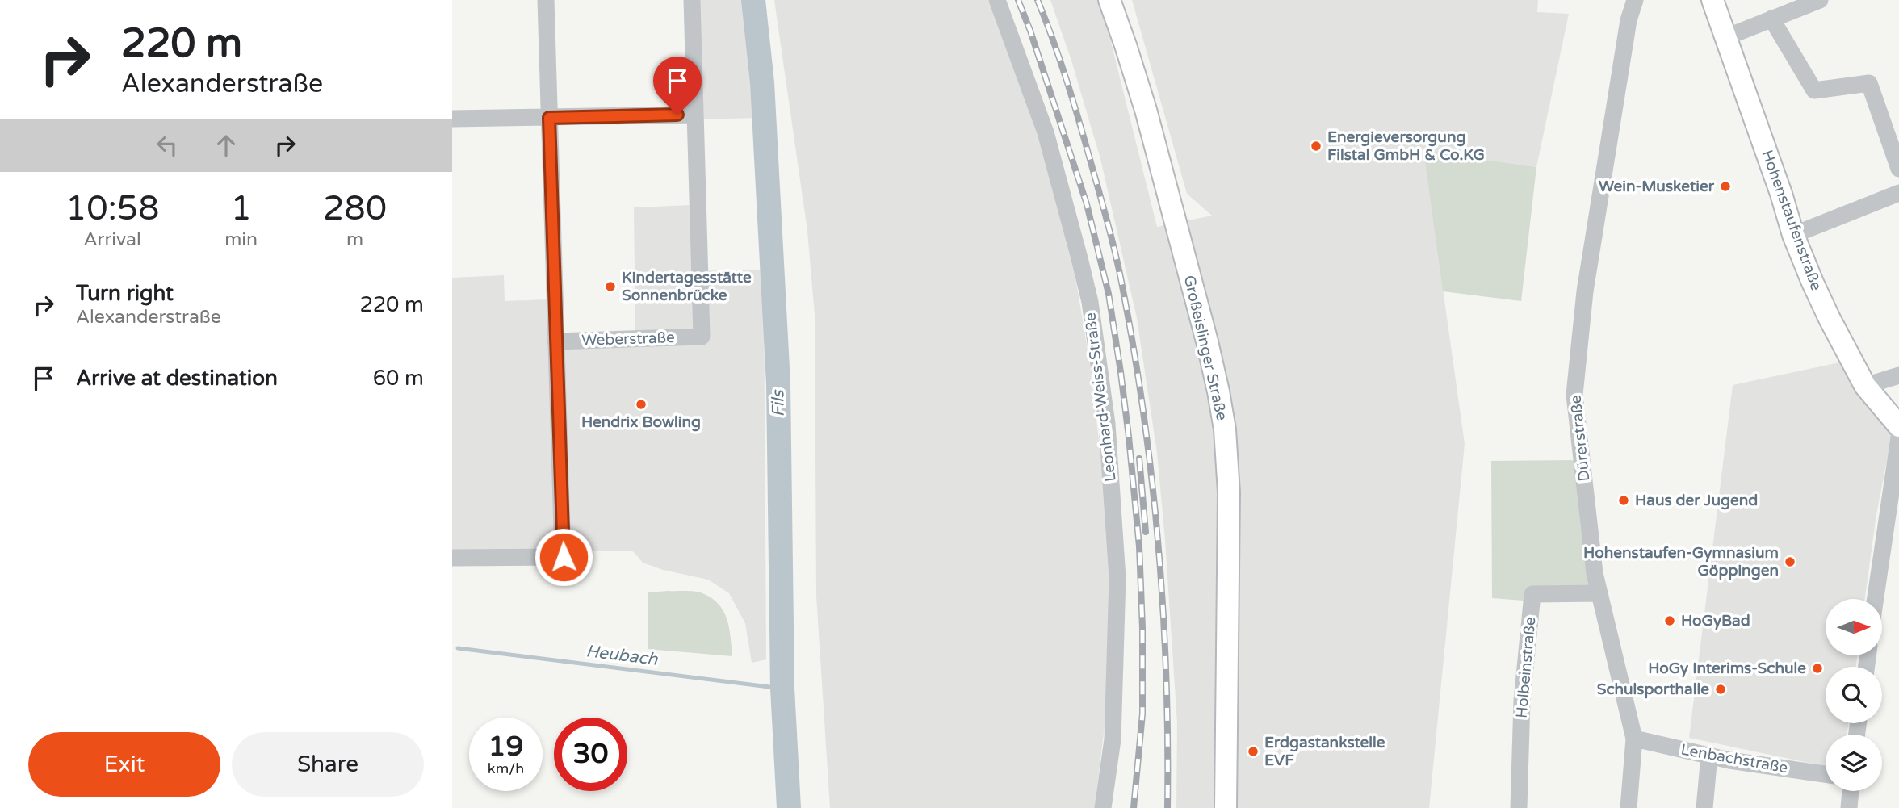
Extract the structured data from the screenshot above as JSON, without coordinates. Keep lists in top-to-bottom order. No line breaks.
{"streets":{"main road":["Hohenstaufenstraße","Großeislinger Straße"],"street":["Weberstraße","Leonhard-Weiss-Straße","Dürerstraße","Holbeinstraße","Lenbachstraße"]},"crossings":[["Dürerstraße","Holbeinstraße"],["Dürerstraße","Lenbachstraße"]],"water":["Fils","Heubach"],"places":["Energieversorgung Filstal GmbH & Co.KG","Wein-Musketier","Kindertagesstätte Sonnenbrücke","Hendrix Bowling","Haus der Jugend","Hohenstaufen-Gymnasium Göppingen","HoGyBad","HoGy Interims-Schule","Schulsporthalle","Erdgastankstelle EVF"],"north":"right","page":{"turn":["220 m","Alexanderstraße"],"eta":["10:58","Arrival","1","min","280","m"],"list":[{"name":"Turn right","note":"Alexanderstraße","value":"220 m"},{"name":"Arrive at destination","value":"60 m"}],"speed":"19 km/h","limit":"30","buttons":["Exit","Share"]}}
